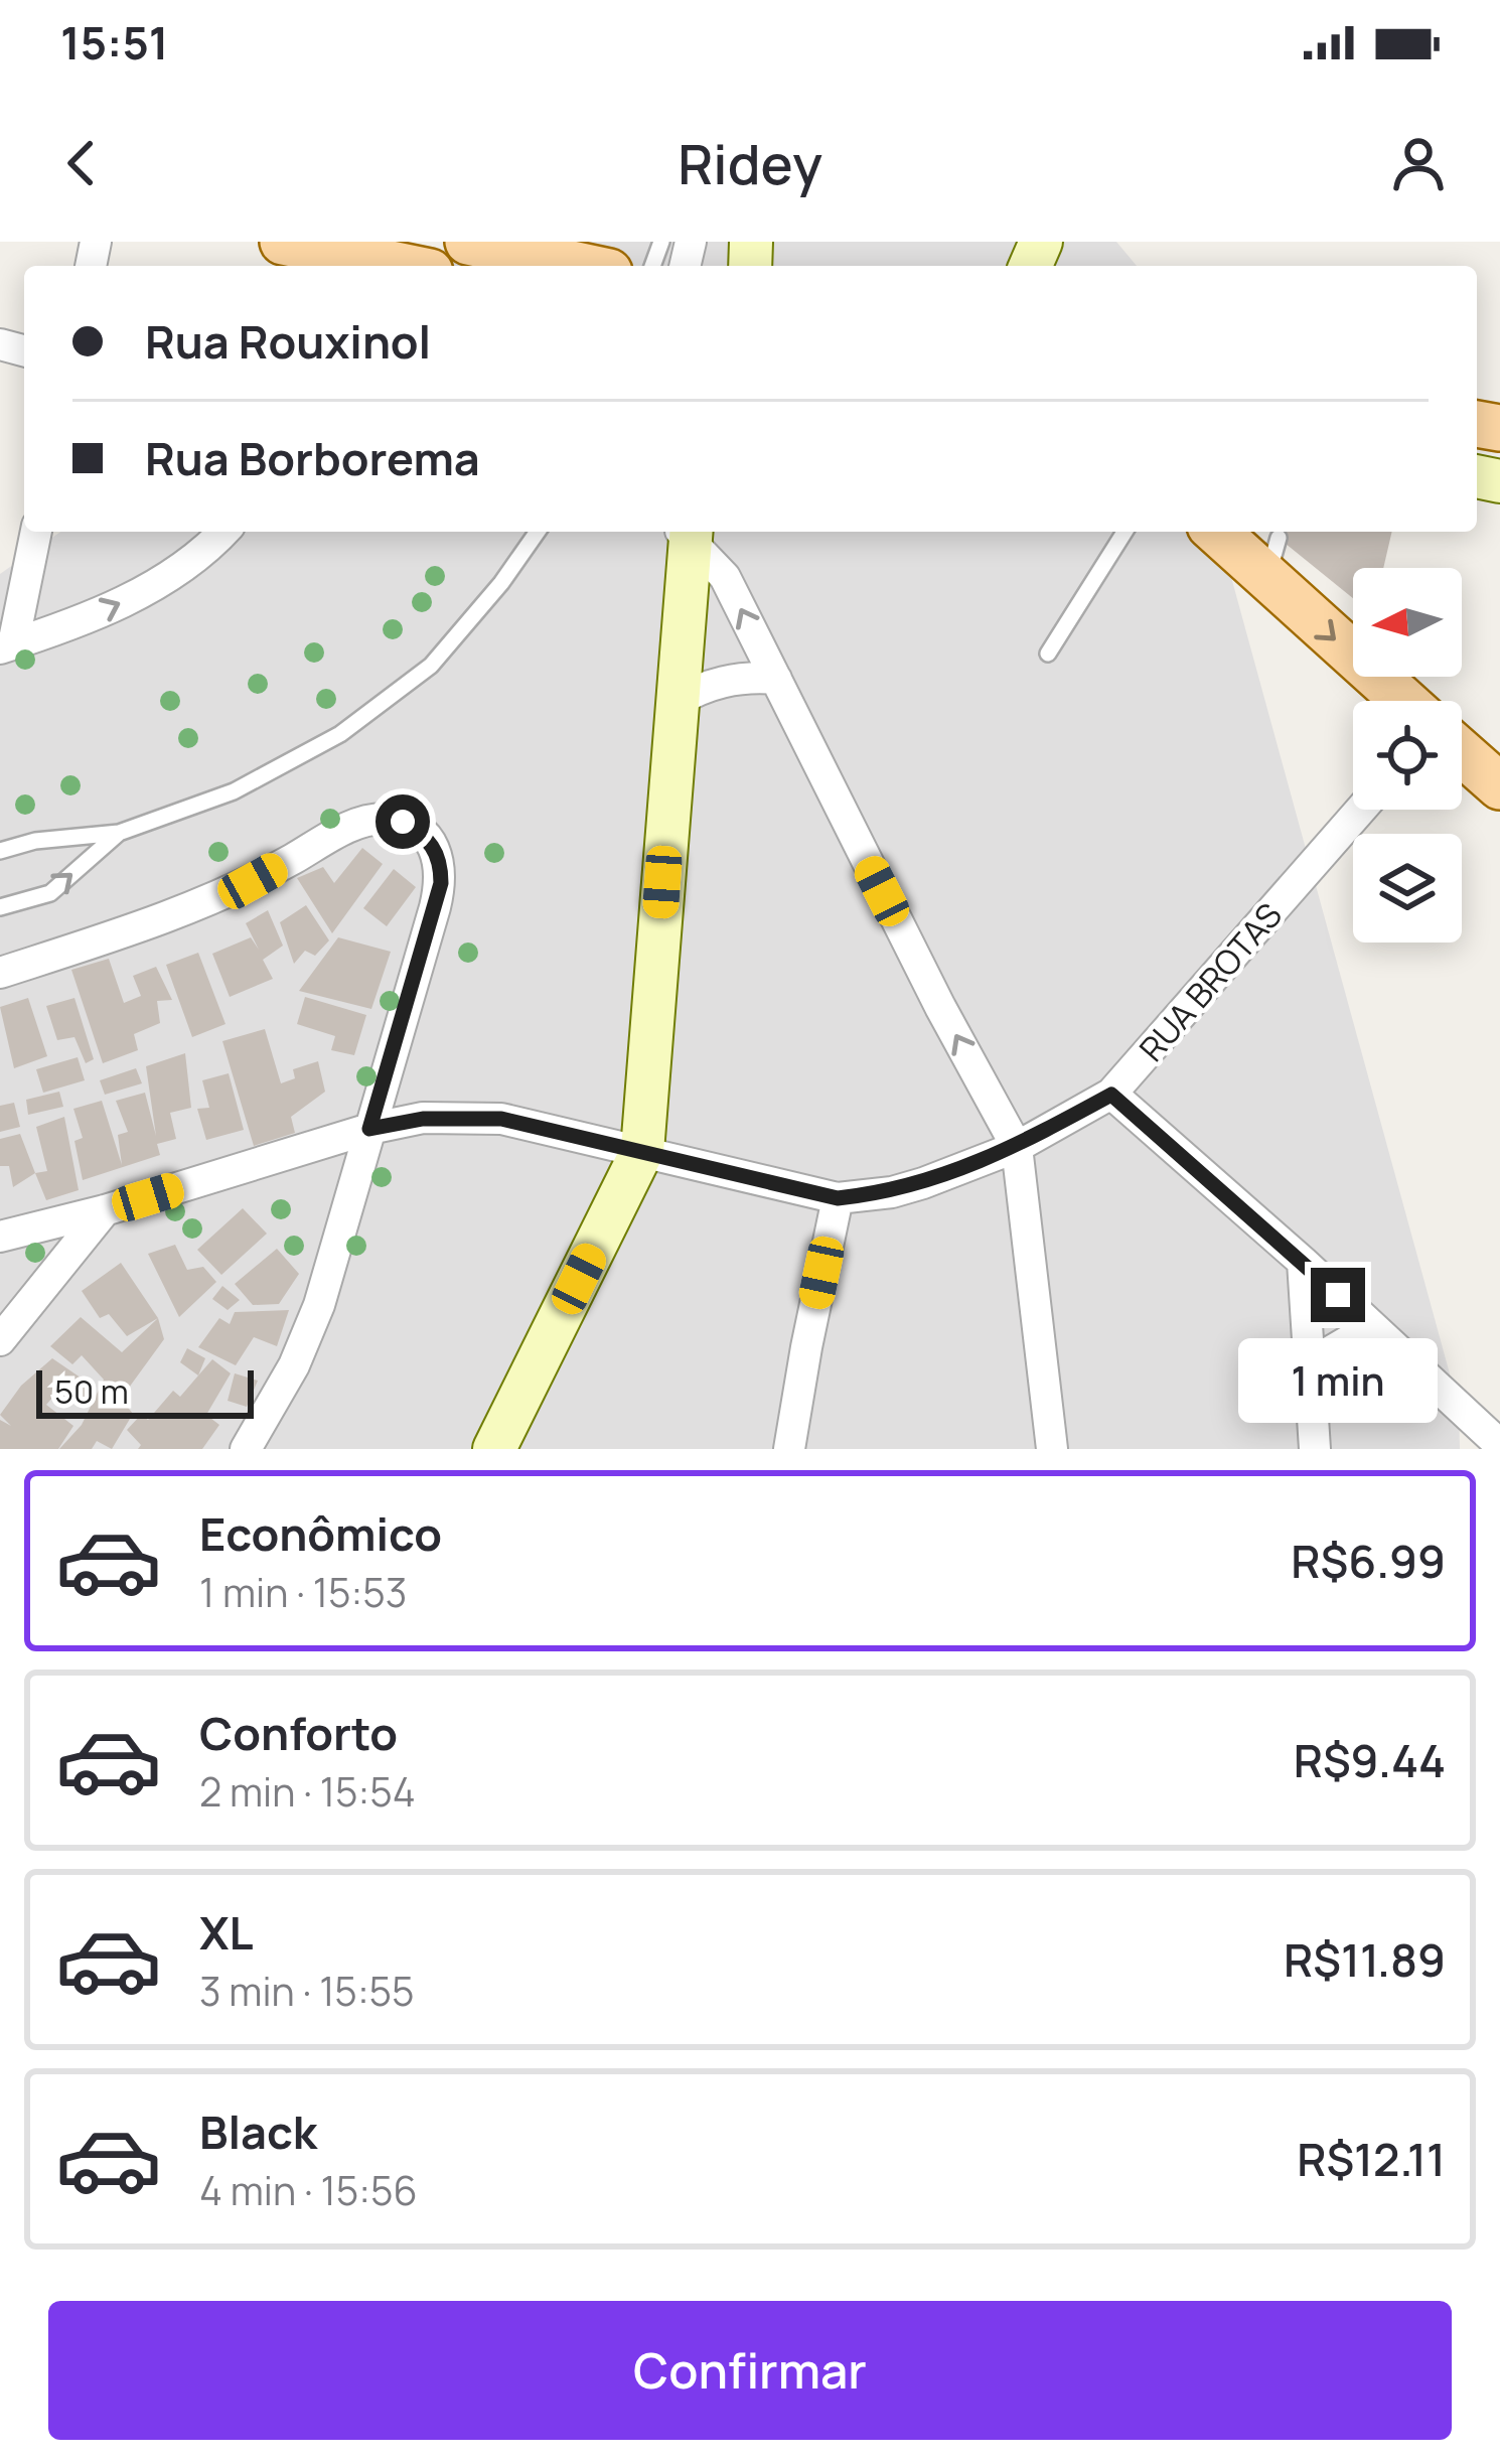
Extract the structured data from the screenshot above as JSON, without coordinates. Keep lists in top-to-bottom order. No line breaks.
{"streets":{"street":["RUA BROTAS"]},"scale_bar":"50 m","north":"left","page":{"status":"15:51","header":"Ridey","banner":["Rua Rouxinol","Rua Borborema"],"bubble":"1 min","scale":"50 m","list":[{"name":"Econômico","note":"1 min · 15:53","value":"R$6.99"},{"name":"Conforto","note":"2 min · 15:54","value":"R$9.44"},{"name":"XL","note":"3 min · 15:55","value":"R$11.89"},{"name":"Black","note":"4 min · 15:56","value":"R$12.11"}],"buttons":"Confirmar"}}
